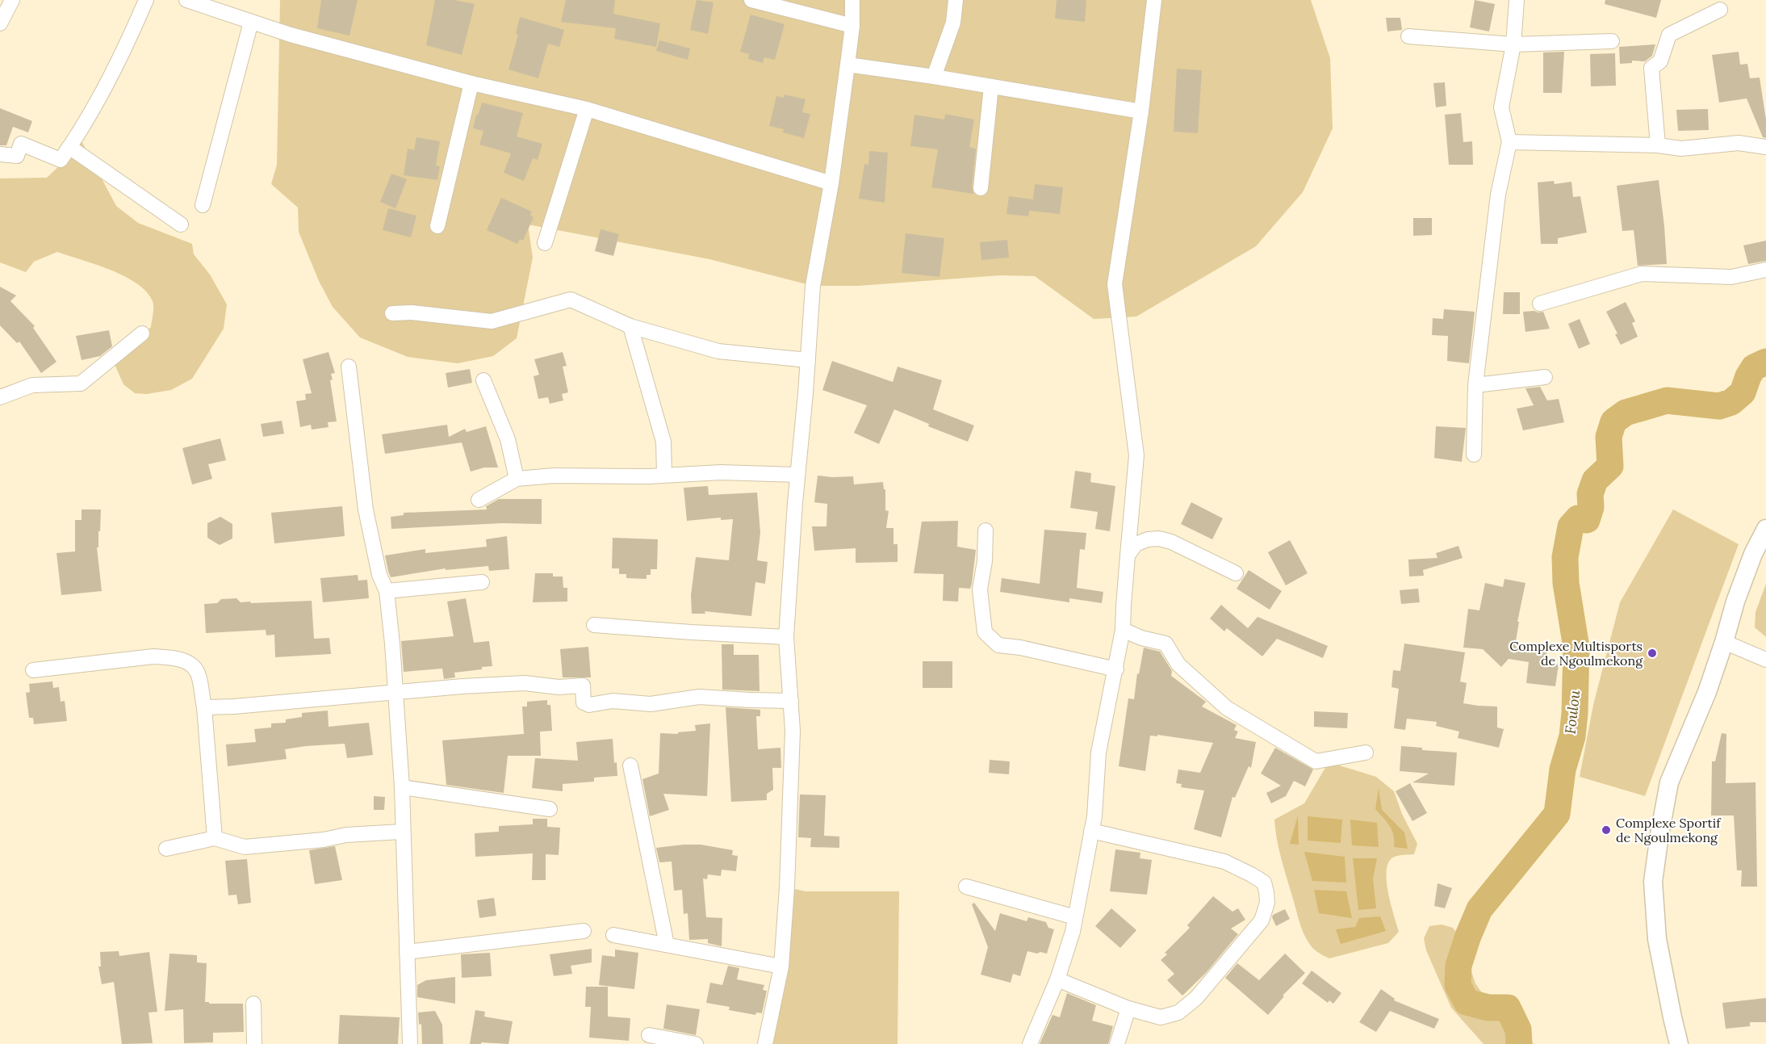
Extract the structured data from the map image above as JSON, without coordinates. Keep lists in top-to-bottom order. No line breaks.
{"water":["Foulou"],"places":["Complexe Multisports de Ngoulmekong","Complexe Sportif de Ngoulmekong"]}
